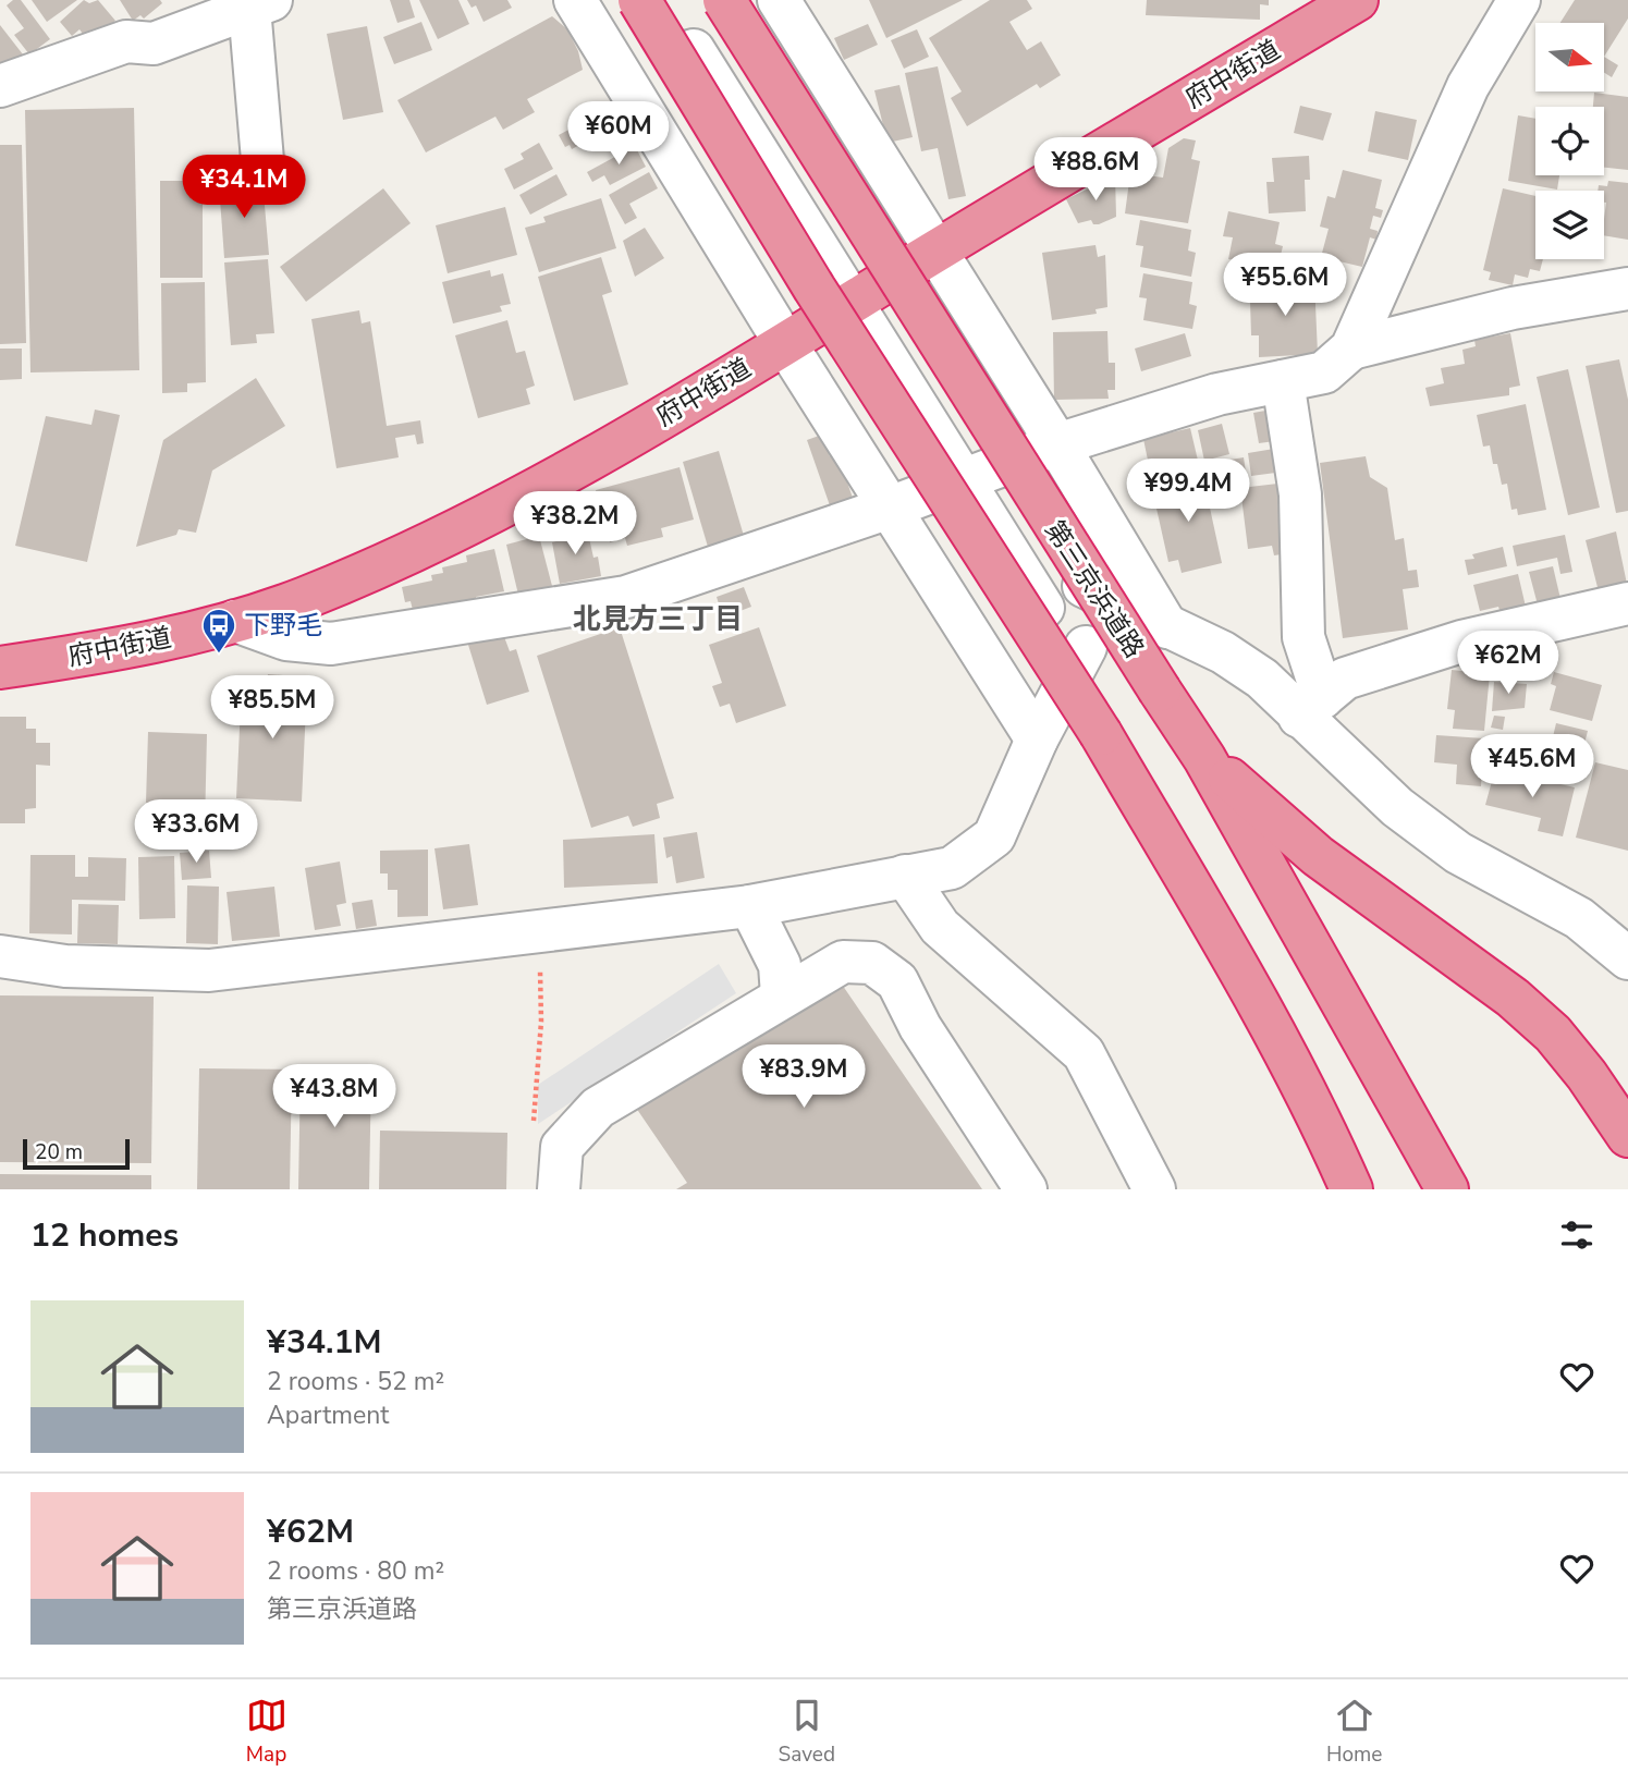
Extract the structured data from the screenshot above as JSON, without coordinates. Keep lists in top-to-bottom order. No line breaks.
{"streets":{"highway":["府中街道","第三京浜道路"]},"districts":["北見方三丁目"],"places":{"bus stop":["下野毛"]},"scale_bar":"20 m","north":"right","page":{"price":["¥60M","¥88.6M","¥34.1M","¥55.6M","¥99.4M","¥38.2M","¥62M","¥85.5M","¥45.6M","¥33.6M","¥83.9M","¥43.8M"],"scale":"20 m","heading":"12 homes","list":[{"name":"¥34.1M","note":"2 rooms · 52 m² · Apartment"},{"name":"¥62M","note":"2 rooms · 80 m² · 第三京浜道路"}],"tabs":["Map","Saved","Home"]}}
